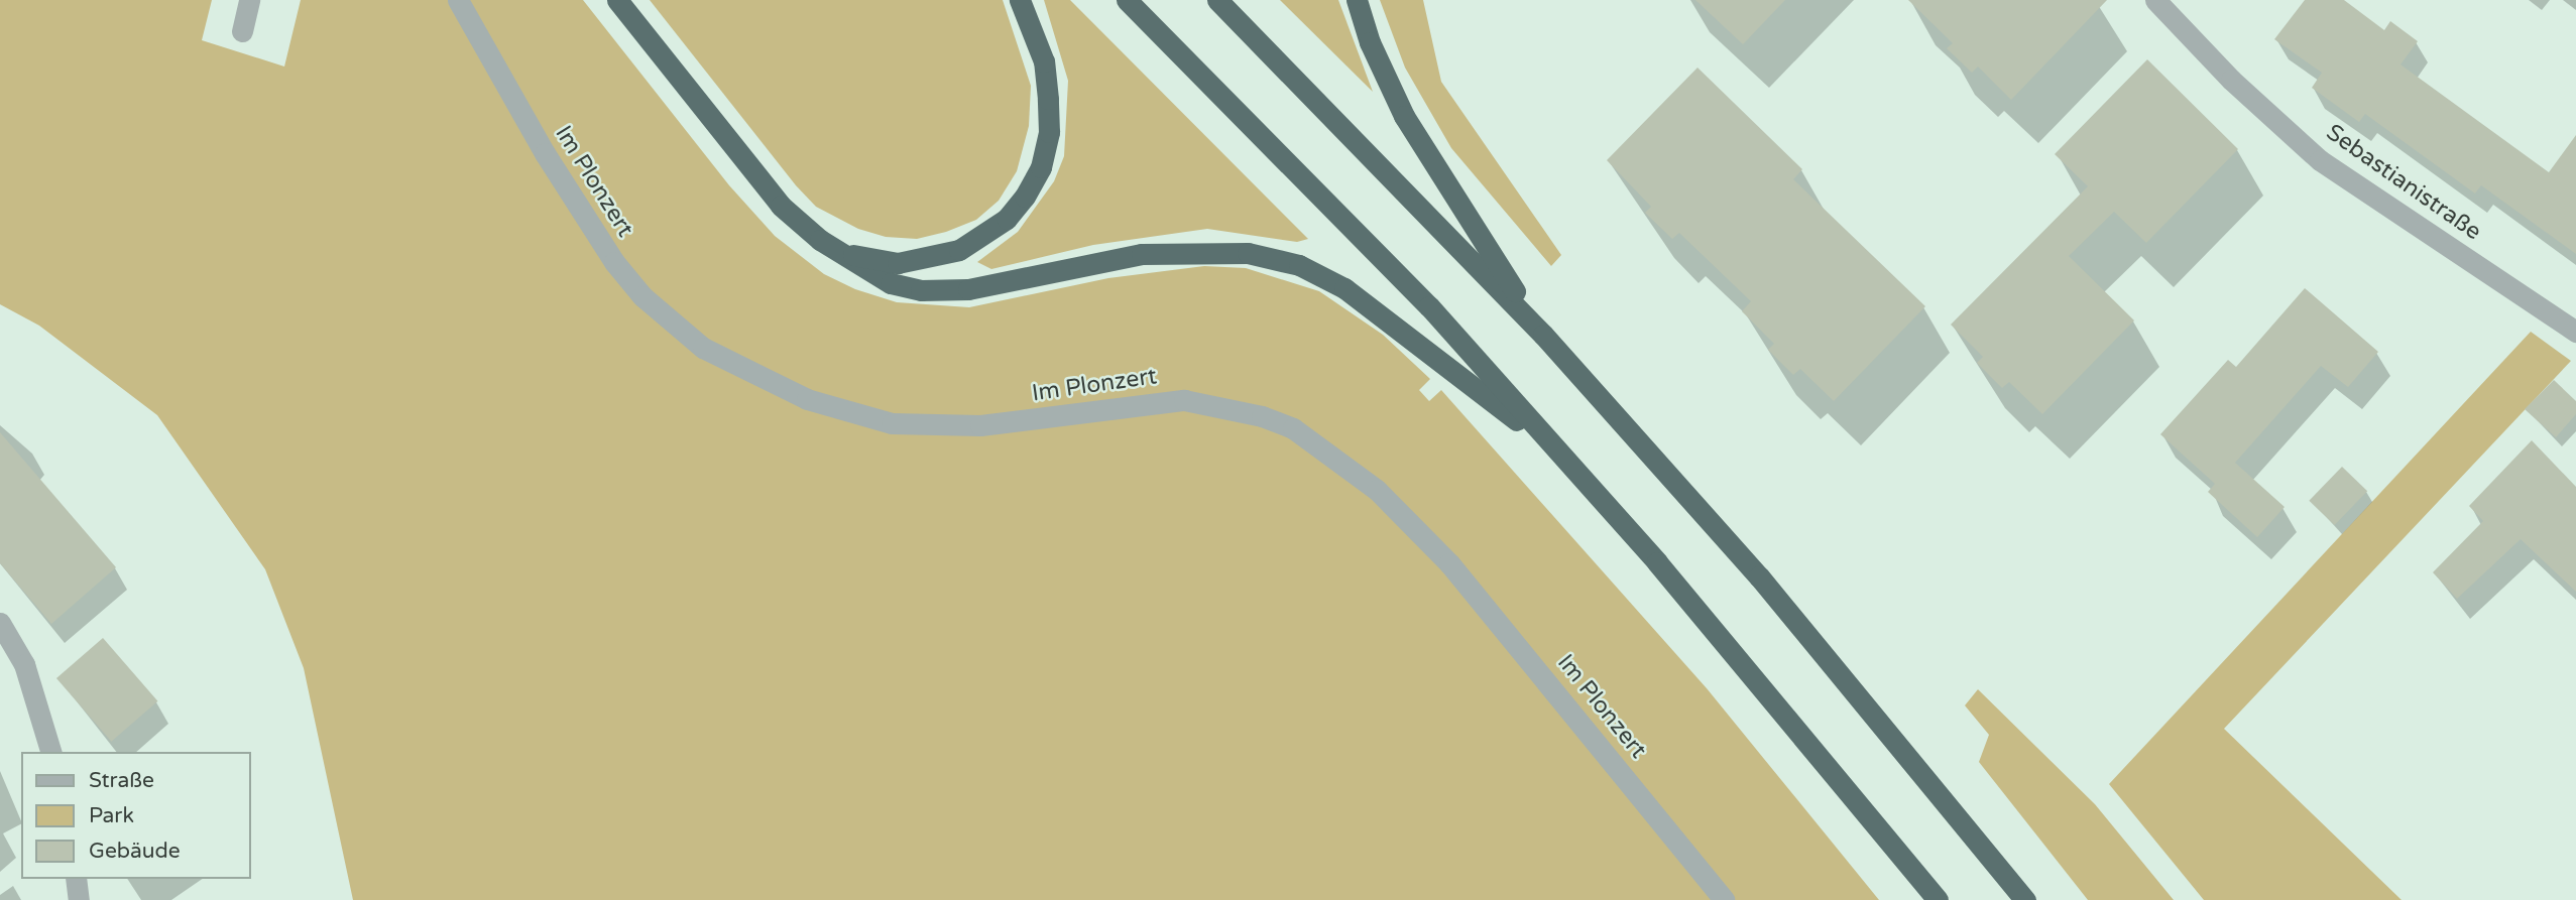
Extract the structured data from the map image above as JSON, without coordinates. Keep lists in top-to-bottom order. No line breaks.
{"streets":{"street":["Im Plonzert","Sebastianistraße"]},"legend":["Straße","Park","Gebäude"]}
